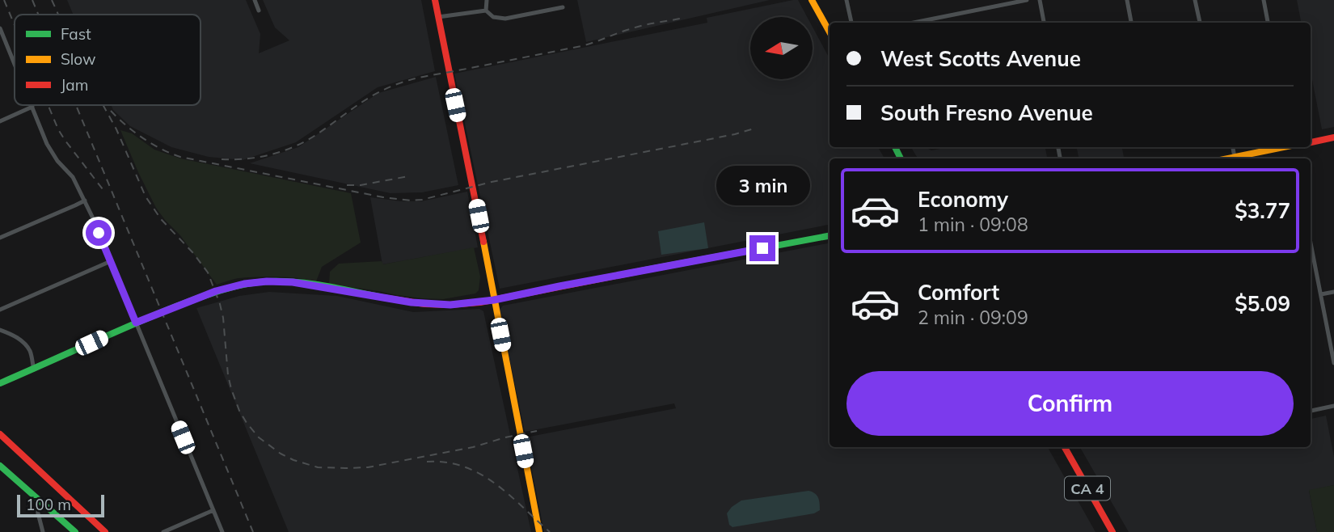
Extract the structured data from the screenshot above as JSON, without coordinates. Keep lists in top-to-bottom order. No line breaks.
{"streets":{"main road":["CA 4"]},"legend":["Fast","Slow","Jam"],"scale_bar":"100 m","north":"left","page":{"banner":["West Scotts Avenue","South Fresno Avenue"],"bubble":"3 min","list":[{"name":"Economy","note":"1 min · 09:08","value":"$3.77"},{"name":"Comfort","note":"2 min · 09:09","value":"$5.09"}],"buttons":"Confirm","scale":"100 m"}}
